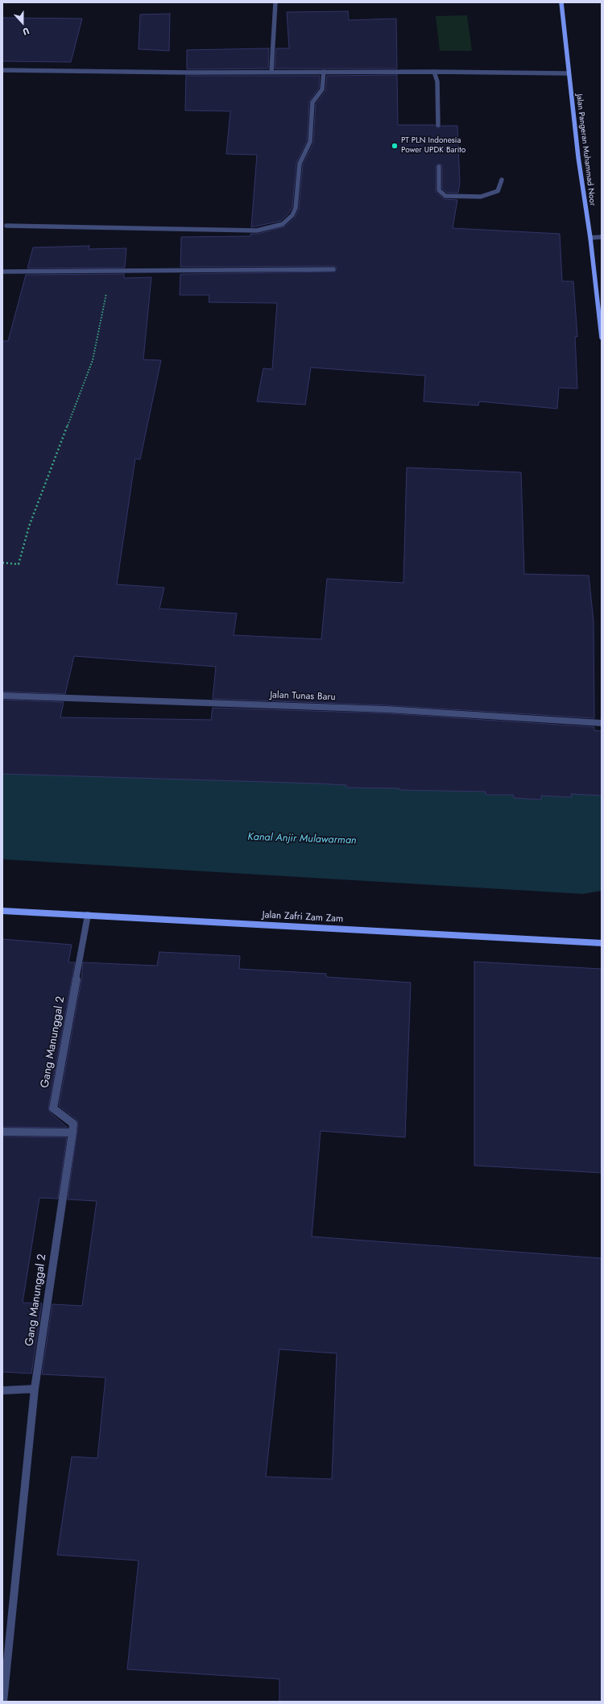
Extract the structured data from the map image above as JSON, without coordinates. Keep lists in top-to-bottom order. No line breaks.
{"streets":{"main road":["Jalan Pangeran Muhammad Noor","Jalan Zafri Zam Zam"],"street":["Jalan Tunas Baru","Gang Manunggal 2"]},"crossings":[["Jalan Zafri Zam Zam","Gang Manunggal 2"]],"water":["Kanal Anjir Mulawarman"],"places":["PT PLN Indonesia Power UPDK Barito"],"north":"bottom"}
